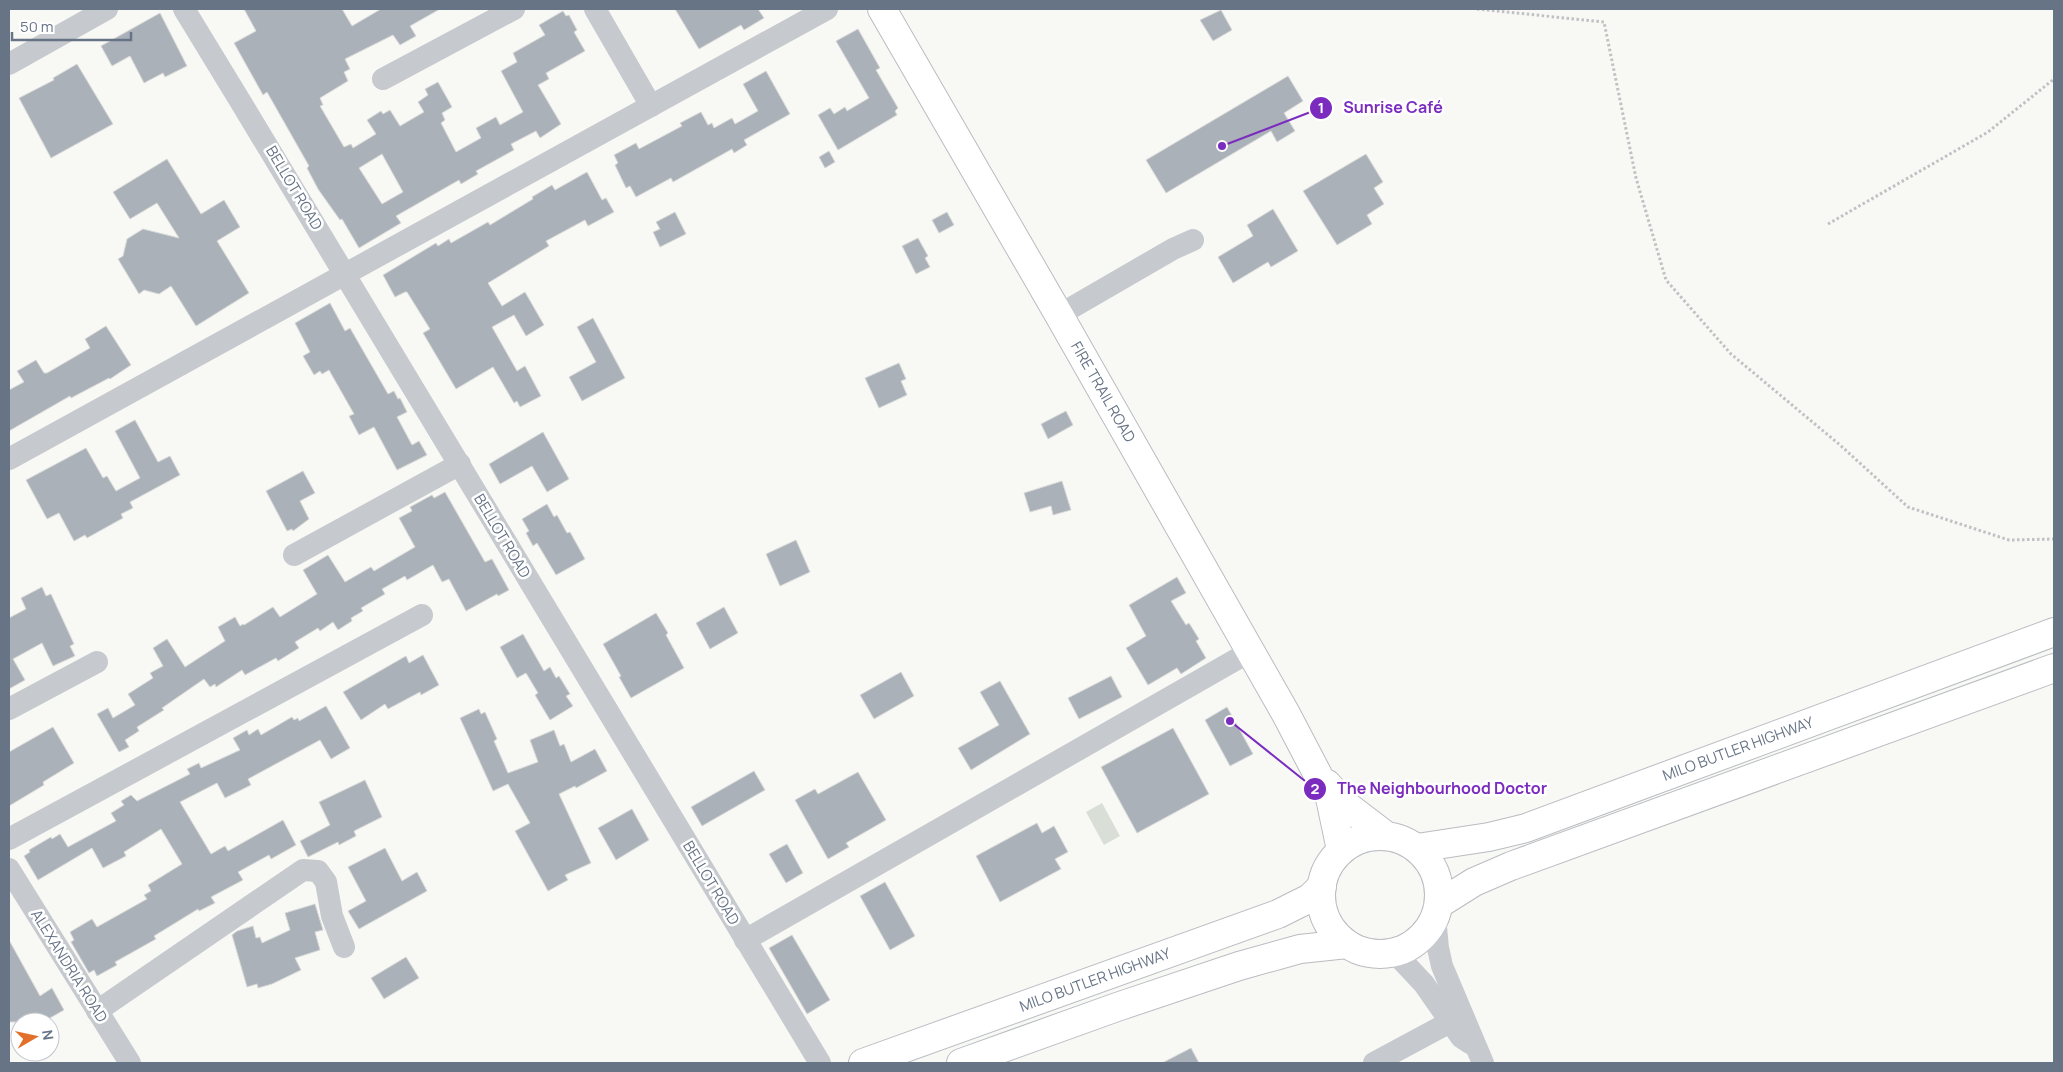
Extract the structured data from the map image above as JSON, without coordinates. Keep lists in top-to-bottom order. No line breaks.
{"streets":{"main road":["FIRE TRAIL ROAD","MILO BUTLER HIGHWAY"],"street":["BELLOT ROAD","ALEXANDRIA ROAD"]},"crossings":[["FIRE TRAIL ROAD","MILO BUTLER HIGHWAY"]],"places":["Sunrise Café","The Neighbourhood Doctor"],"scale_bar":"50 m","north":"right"}
